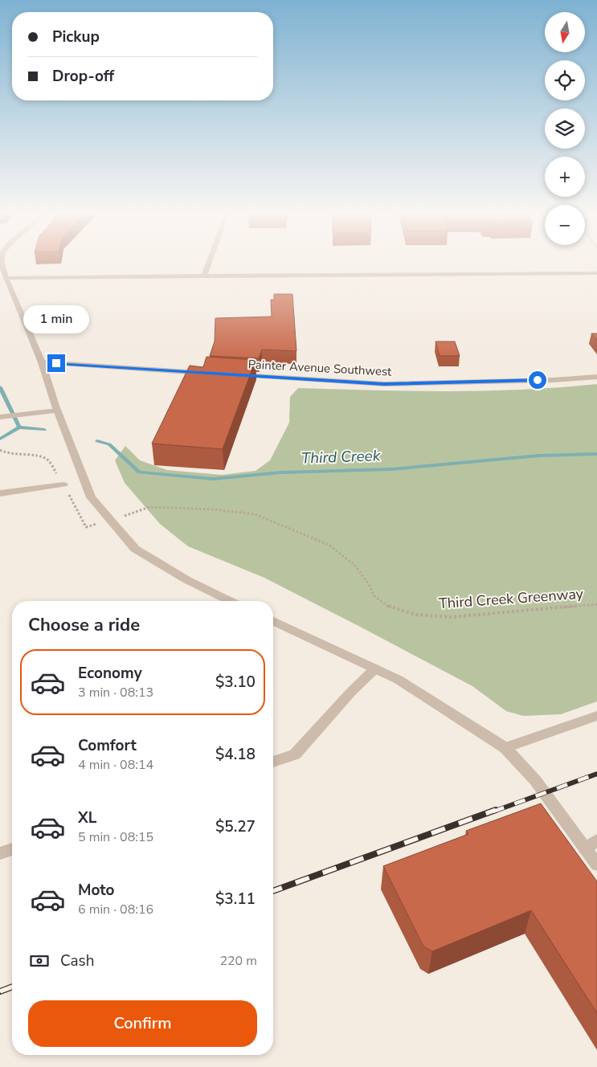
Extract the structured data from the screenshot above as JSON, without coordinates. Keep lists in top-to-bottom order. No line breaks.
{"streets":{"street":["Painter Avenue Southwest"],"path":["Third Creek Greenway"]},"water":["Third Creek"],"north":"bottom","page":{"map_buttons":["+","−"],"banner":["Pickup","Drop-off"],"bubble":"1 min","heading":"Choose a ride","list":[{"name":"Economy","note":"3 min · 08:13","value":"$3.10"},{"name":"Comfort","note":"4 min · 08:14","value":"$4.18"},{"name":"XL","note":"5 min · 08:15","value":"$5.27"},{"name":"Moto","note":"6 min · 08:16","value":"$3.11"}],"pay":["Cash","220 m"],"buttons":"Confirm"}}
